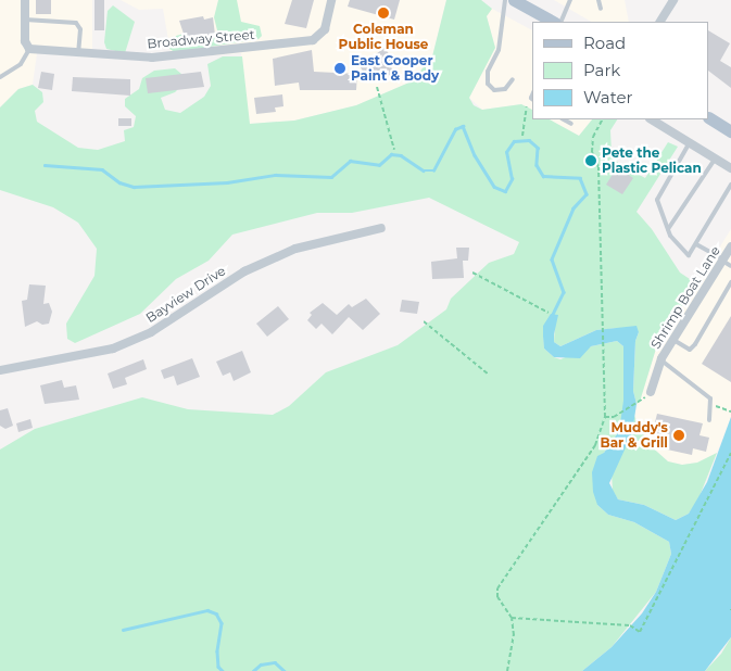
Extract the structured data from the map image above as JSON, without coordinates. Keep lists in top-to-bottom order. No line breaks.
{"streets":{"street":["Broadway Street","Bayview Drive","Shrimp Boat Lane"]},"places":["Coleman Public House","East Cooper Paint & Body","Pete the Plastic Pelican","Muddy's Bar & Grill"],"legend":["Road","Park","Water"]}
